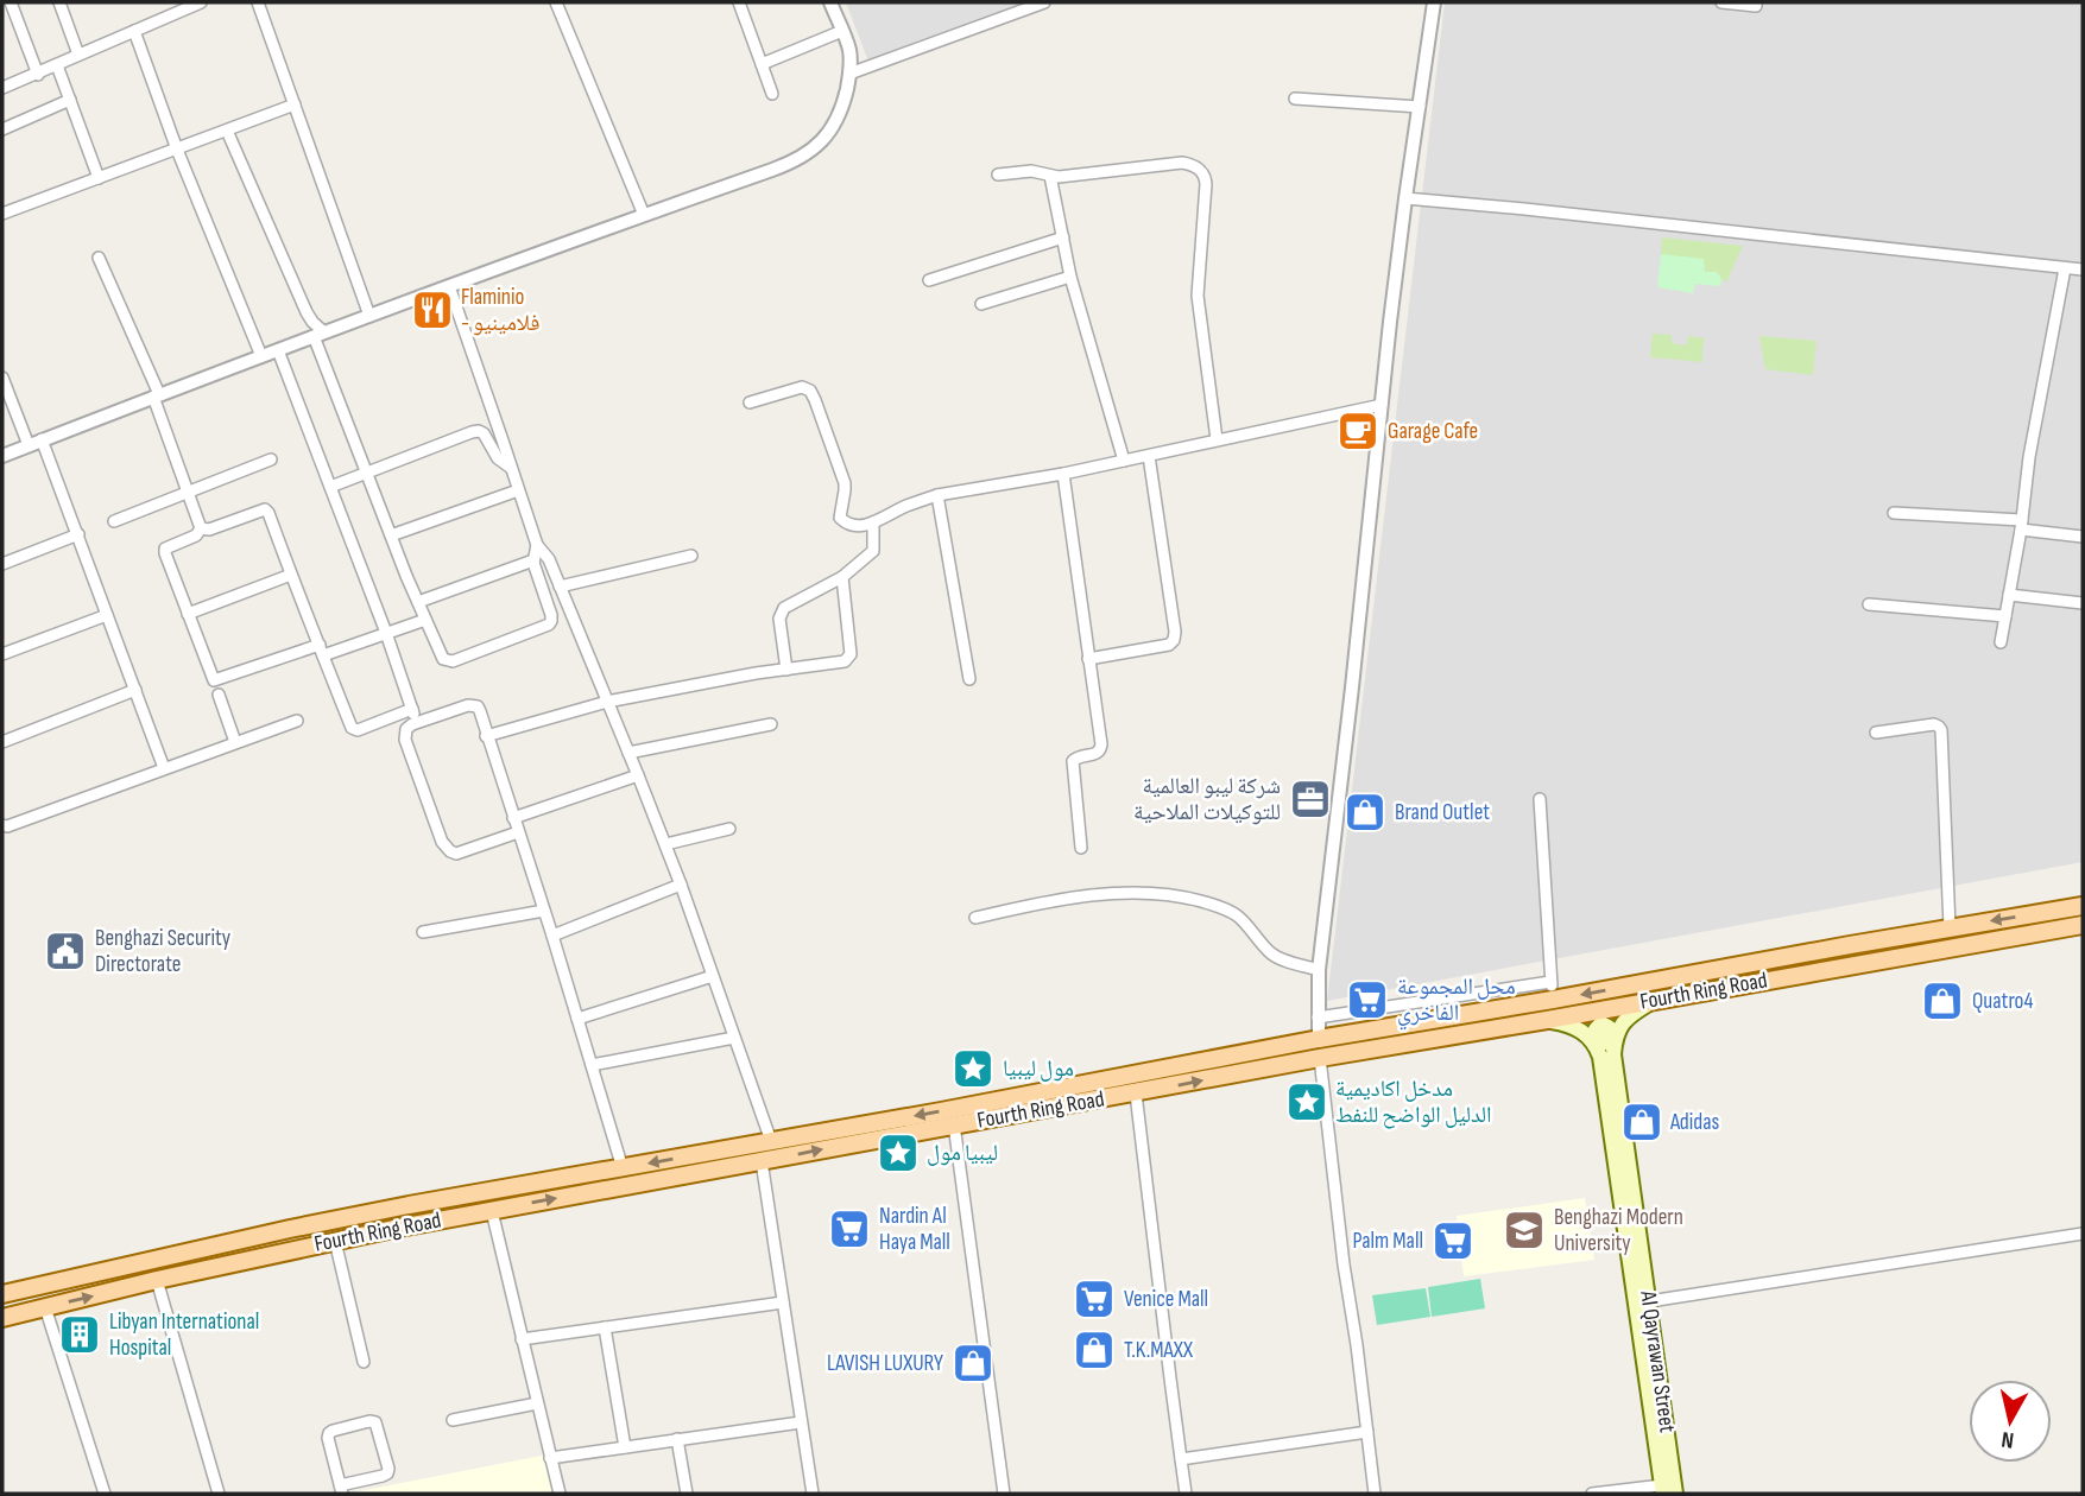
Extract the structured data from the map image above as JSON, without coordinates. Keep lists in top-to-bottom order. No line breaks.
{"streets":{"main road":["Fourth Ring Road","Al Qayrawan Street"]},"crossings":[["Fourth Ring Road","Al Qayrawan Street"]],"places":{"restaurant":["Flaminio - فلامينيو"],"cafe":["Garage Cafe"],"office":["شركة ليبو العالمية للتوكيلات الملاحية"],"shop":["Brand Outlet","Quatro4","Adidas","T.K.MAXX","LAVISH LUXURY"],"public building":["Benghazi Security Directorate"],"supermarket":["محل المجموعة الفاخري","Nardin Al Haya Mall","Palm Mall","Venice Mall"],"place":["مول ليبيا","مدخل اكاديمية الدليل الواضح للنفط","ليبيا مول"],"school or university":["Benghazi Modern University"],"building":["Libyan International Hospital"]},"north":"bottom"}
